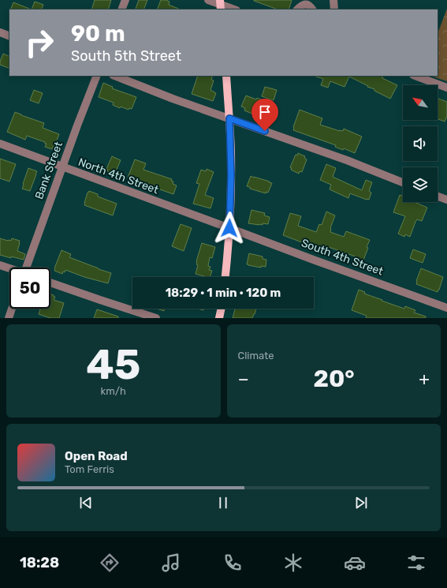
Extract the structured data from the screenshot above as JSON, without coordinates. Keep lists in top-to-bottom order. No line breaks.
{"streets":{"street":["Bank Street","North 4th Street","South 4th Street"]},"crossings":[["Bank Street","North 4th Street"],["North 4th Street","South 4th Street"]],"north":"top left","page":{"turn":["90 m","South 5th Street"],"limit":"50","trip":"18:29 · 1 min · 120 m","tile":[["45","km/h"],"Climate"],"heat":["−","20°","+"],"song":["Open Road","Tom Ferris"],"tabs":"18:28"}}
